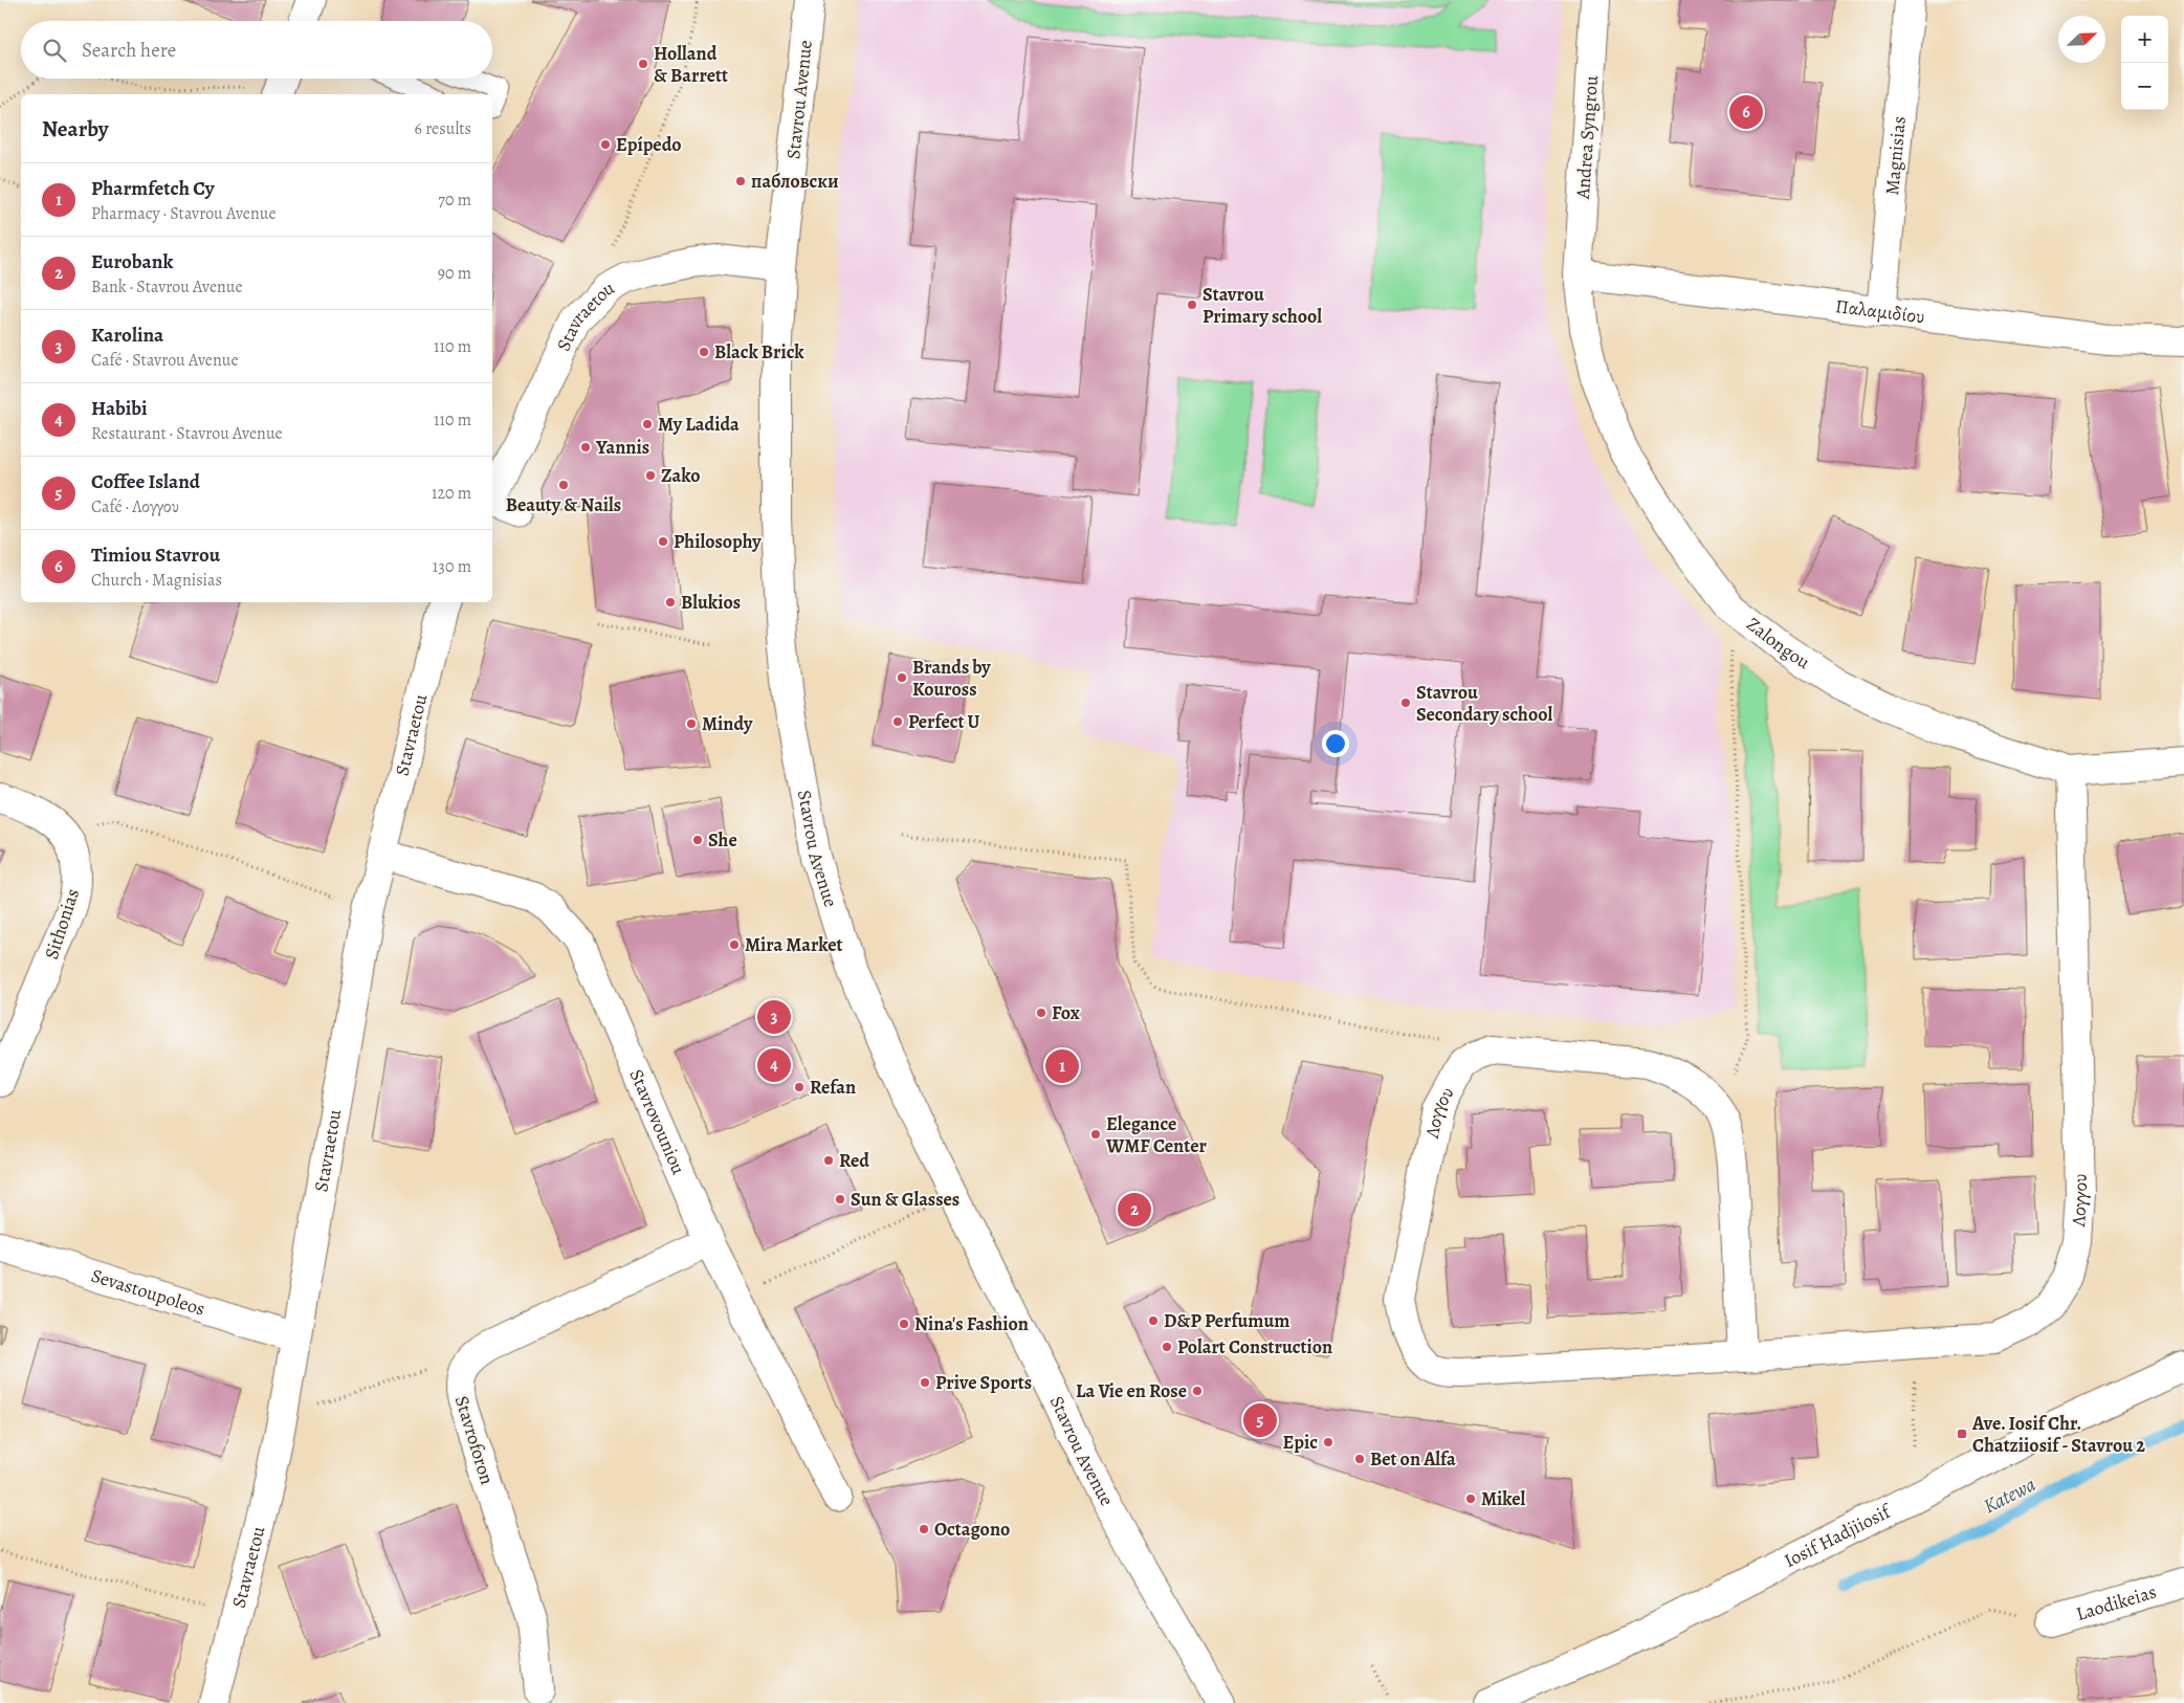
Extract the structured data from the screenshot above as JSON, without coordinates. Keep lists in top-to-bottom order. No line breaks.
{"streets":{"street":["Stavrou Avenue","Andrea Syngrou","Magnisias","Παλαμιδίου","Stavraetou","Zalongou","Sithonias","Λογγου","Stavrovouniou","Sevastoupoleos","Stavroforon","Iosif Hadjiiosif","Laodikeias"]},"crossings":[["Stavrou Avenue","Stavraetou"],["Andrea Syngrou","Παλαμιδίου"],["Andrea Syngrou","Zalongou"],["Magnisias","Παλαμιδίου"],["Παλαμιδίου","Zalongou"],["Stavraetou","Stavrovouniou"],["Stavraetou","Sevastoupoleos"],["Zalongou","Λογγου"],["Stavrovouniou","Stavroforon"]],"water":["Katewa"],"places":{"other":["Holland & Barrett","Epípedo","пабловски","Stavrou Primary school","Black Brick","My Ladida","Yannis","Zako","Beauty & Nails","Philosophy","Blukios","Brands by Kouross","Stavrou Secondary school","Perfect U","Mindy","She","Mira Market","Fox","Refan","Elegance WMF Center","Red","Sun & Glasses","D&P Perfumum","Nina's Fashion","Polart Construction","Prive Sports","La Vie en Rose","Epic","Bet on Alfa","Mikel","Octagono"],"transit":["Ave. Iosif Chr. Chatziiosif - Stavrou 2"]},"north":"top right","page":{"map_buttons":["+","−"],"search":"Search here","pins":["6","3","4","1","2","5"],"heading":["Nearby","6 results"],"list":[{"mark":"1","name":"Pharmfetch Cy","note":"Pharmacy · Stavrou Avenue","value":"70 m"},{"mark":"2","name":"Eurobank","note":"Bank · Stavrou Avenue","value":"90 m"},{"mark":"3","name":"Karolina","note":"Café · Stavrou Avenue","value":"110 m"},{"mark":"4","name":"Habibi","note":"Restaurant · Stavrou Avenue","value":"110 m"},{"mark":"5","name":"Coffee Island","note":"Café · Λογγου","value":"120 m"},{"mark":"6","name":"Timiou Stavrou","note":"Church · Magnisias","value":"130 m"}]}}
